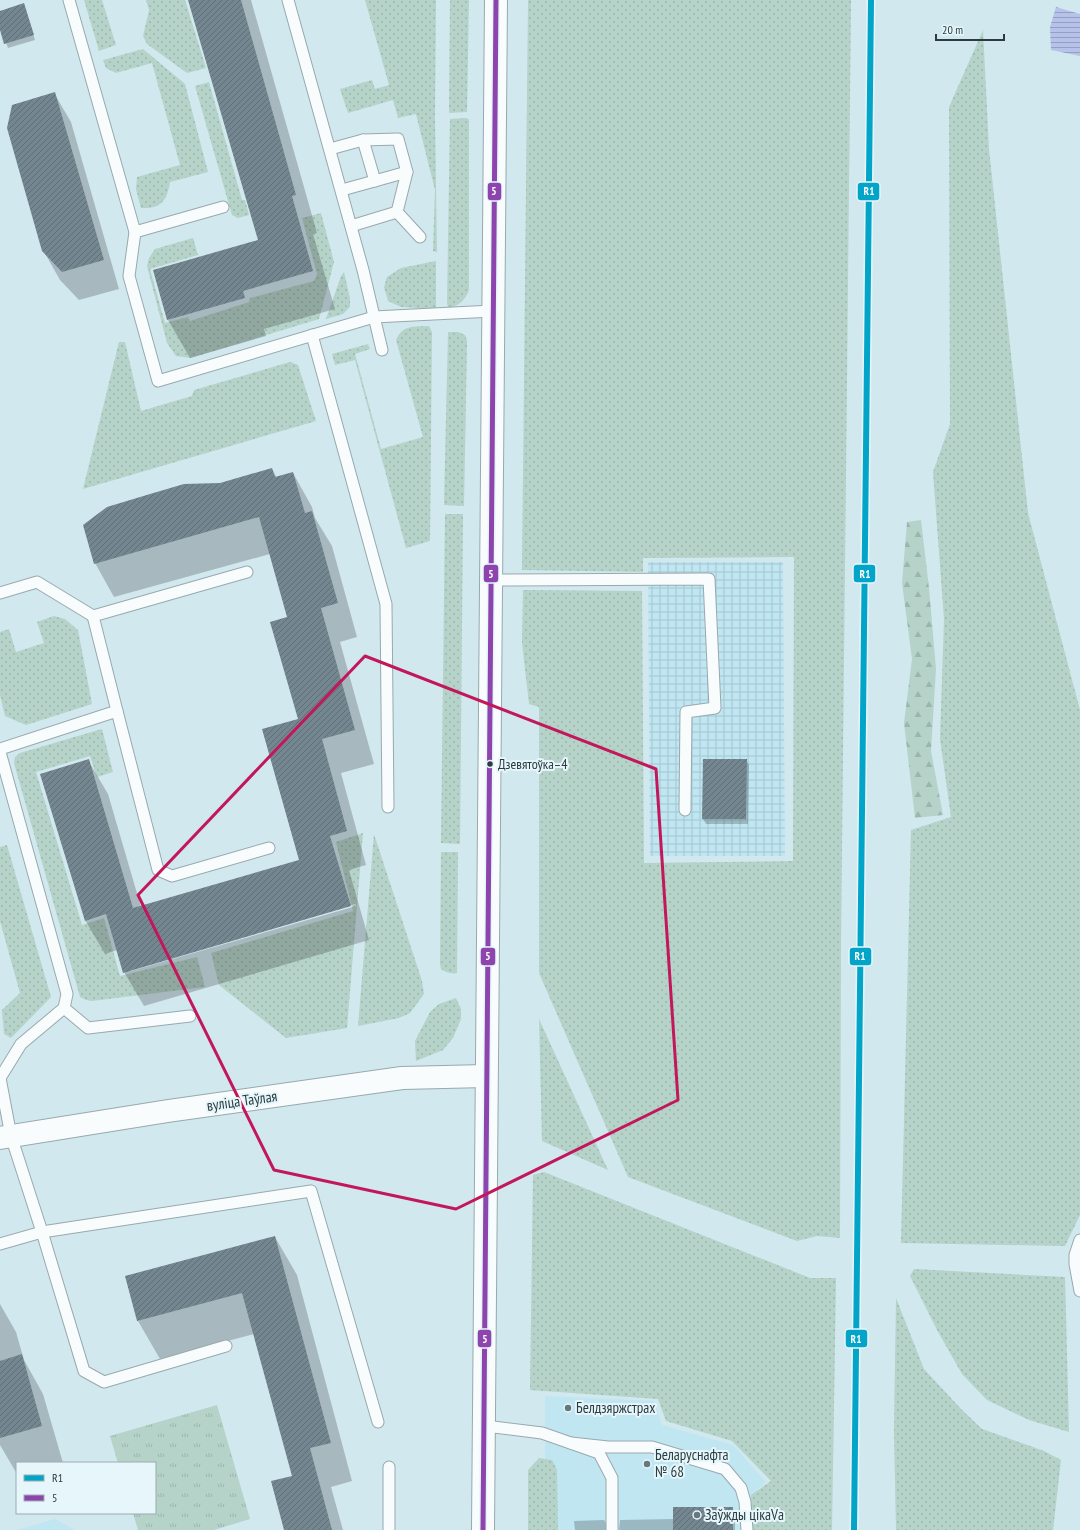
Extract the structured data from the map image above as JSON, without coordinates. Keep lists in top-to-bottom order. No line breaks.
{"streets":{"main road":["вуліца Таўлая"]},"places":["Дзевятоўка–4","Белдзяржстрах","Беларуснафта № 68","Заўжды цікаVа"],"lines":["transit line R1","transit line 5"],"legend":["R1","5"],"scale_bar":"20 m"}
